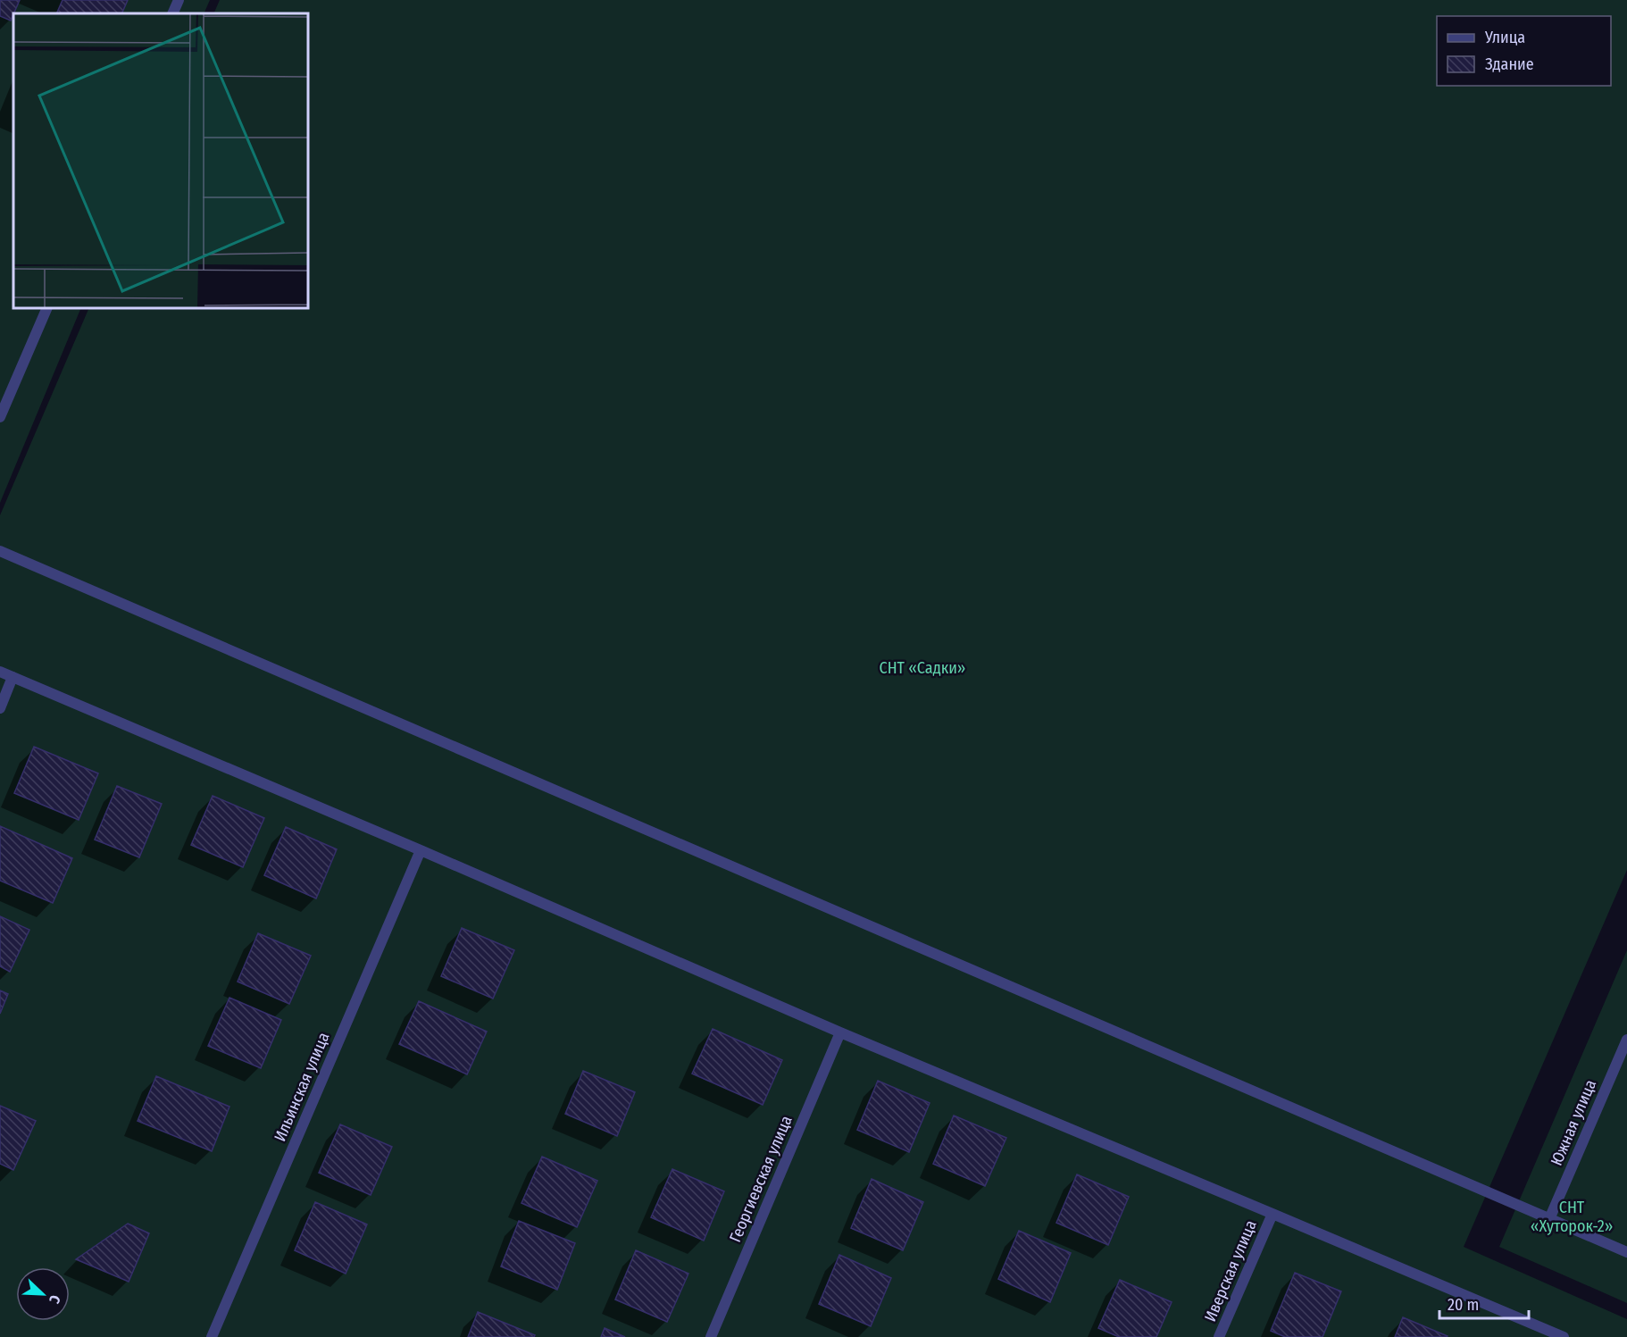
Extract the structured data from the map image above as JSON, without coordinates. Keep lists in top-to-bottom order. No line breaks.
{"streets":{"street":["Ильинская улица","Южная улица","Георгиевская улица","Иверская улица"]},"parks":["СНТ «Садки»","СНТ «Хуторок-2»"],"legend":["Улица","Здание"],"scale_bar":"20 m","north":"bottom right"}
